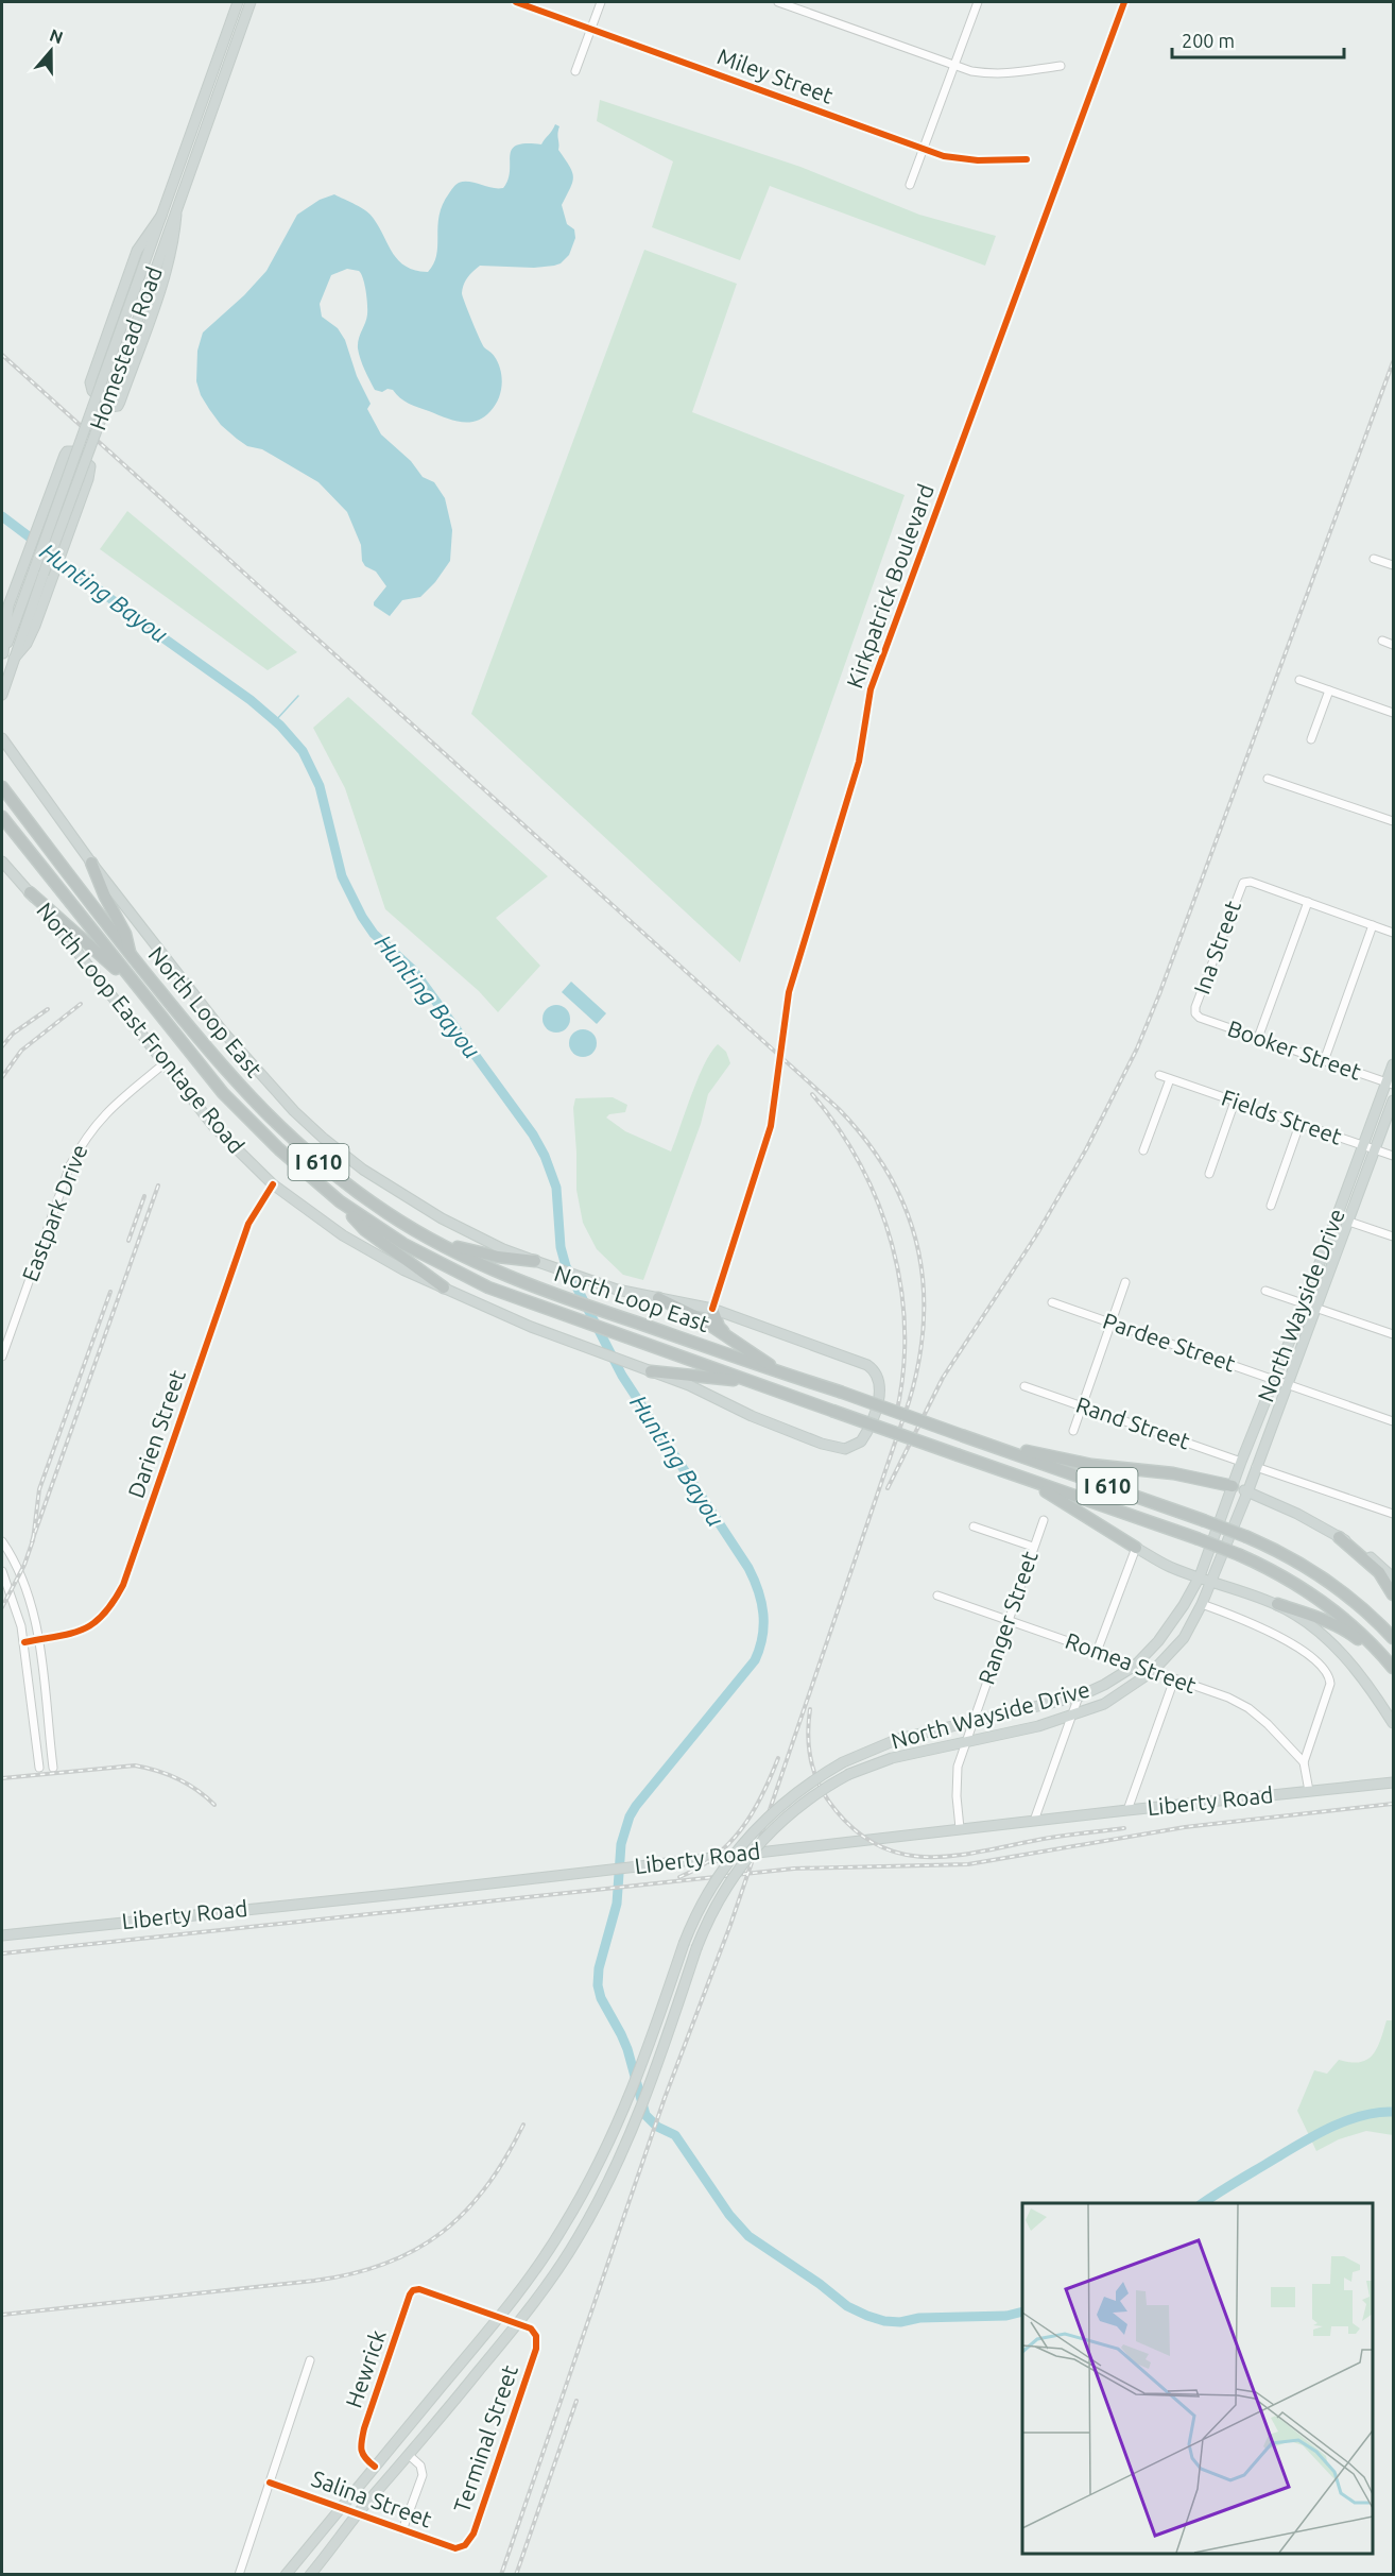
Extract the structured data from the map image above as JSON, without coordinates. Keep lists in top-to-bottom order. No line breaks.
{"streets":{"highway":["North Loop East","I 610"],"main road":["Homestead Road","North Loop East Frontage Road","North Wayside Drive","Liberty Road"],"street":["Miley Street","Kirkpatrick Boulevard","Ina Street","Booker Street","Fields Street","Eastpark Drive","Pardee Street","Rand Street","Darien Street","Ranger Street","Romea Street","Hewrick","Terminal Street","Salina Street"]},"crossings":[["Kirkpatrick Boulevard","North Loop East Frontage Road"],["Ina Street","Booker Street"],["North Loop East Frontage Road","Eastpark Drive"],["North Loop East Frontage Road","Darien Street"],["Booker Street","North Wayside Drive"],["Fields Street","North Wayside Drive"],["North Wayside Drive","Pardee Street"],["North Wayside Drive","Rand Street"],["North Wayside Drive","Ranger Street"],["North Wayside Drive","Romea Street"],["North Wayside Drive","Hewrick"],["North Wayside Drive","Terminal Street"],["North Wayside Drive","Salina Street"],["Ranger Street","Romea Street"],["Ranger Street","Liberty Road"],["Terminal Street","Salina Street"]],"water":["Hunting Bayou"],"scale_bar":"200 m","north":"top"}
